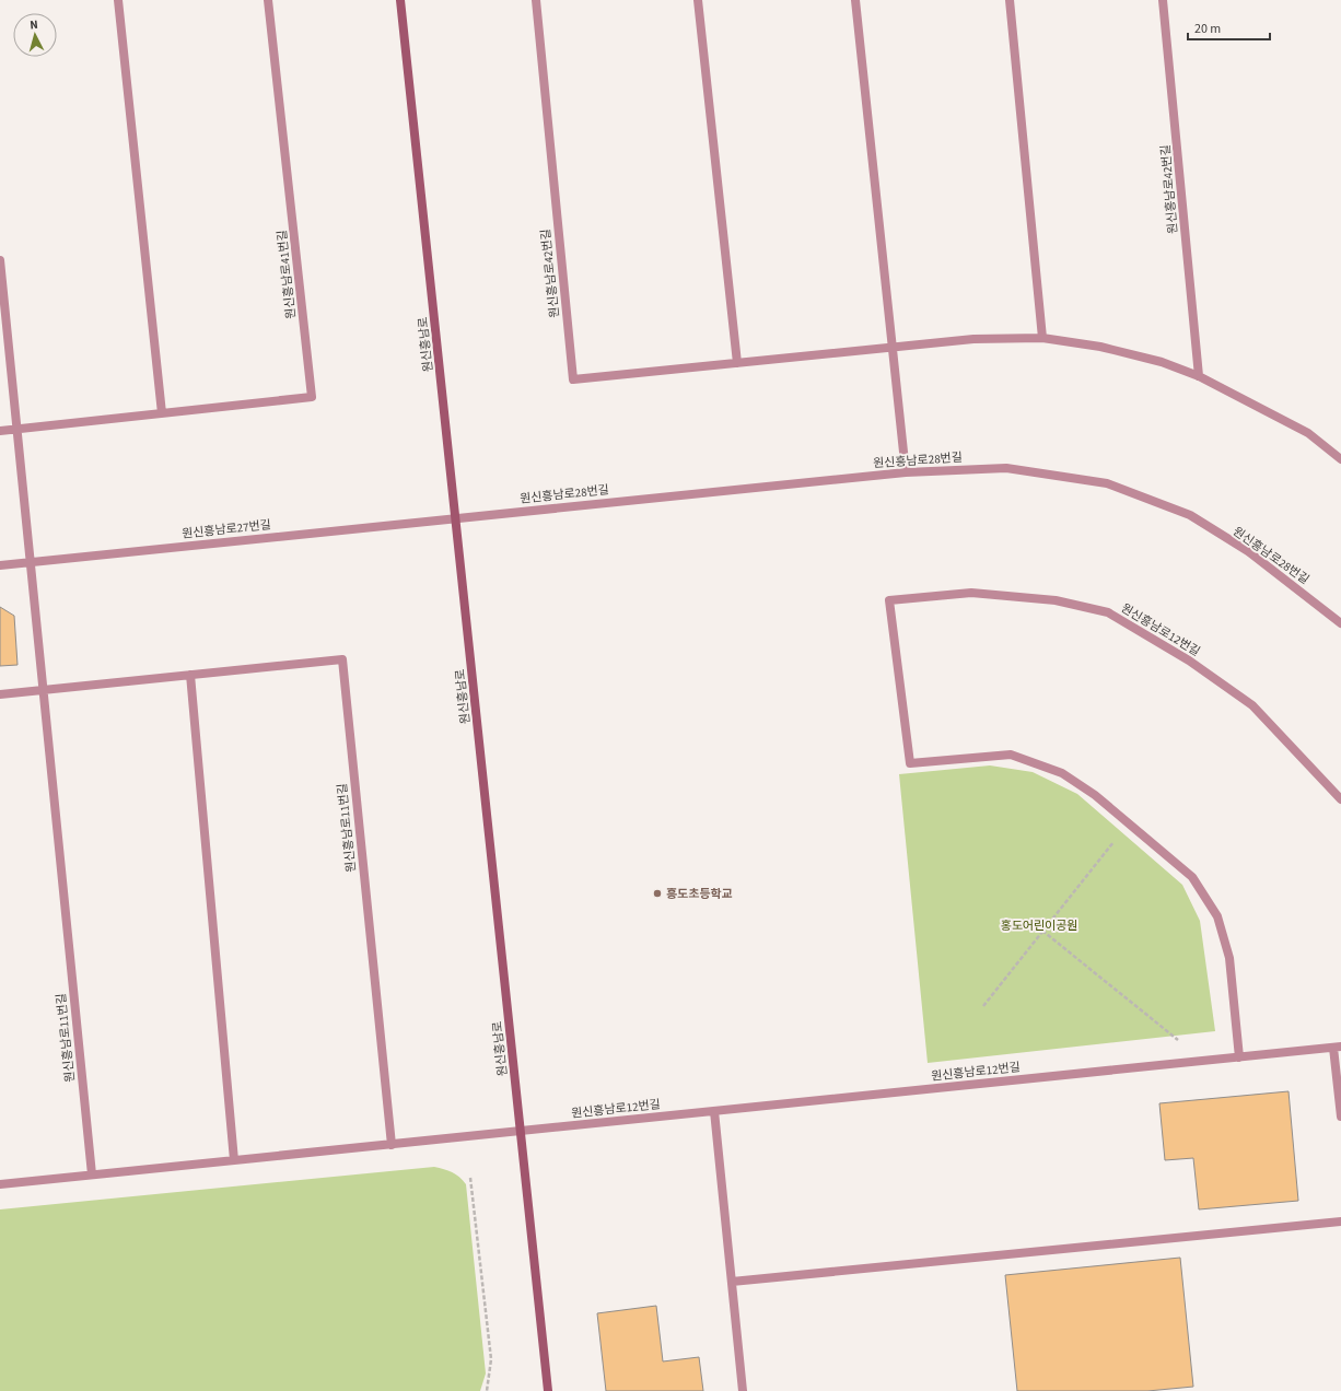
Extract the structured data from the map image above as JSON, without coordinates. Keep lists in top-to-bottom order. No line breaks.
{"streets":{"street":["원신흥남로42번길","원신흥남로41번길","원신흥남로","원신흥남로28번길","원신흥남로27번길","원신흥남로12번길","원신흥남로11번길"]},"crossings":[["원신흥남로","원신흥남로28번길"],["원신흥남로","원신흥남로27번길"],["원신흥남로","원신흥남로12번길"],["원신흥남로28번길","원신흥남로27번길"]],"parks":["홍도어린이공원"],"places":["흥도초등학교"],"scale_bar":"20 m","north":"top"}
